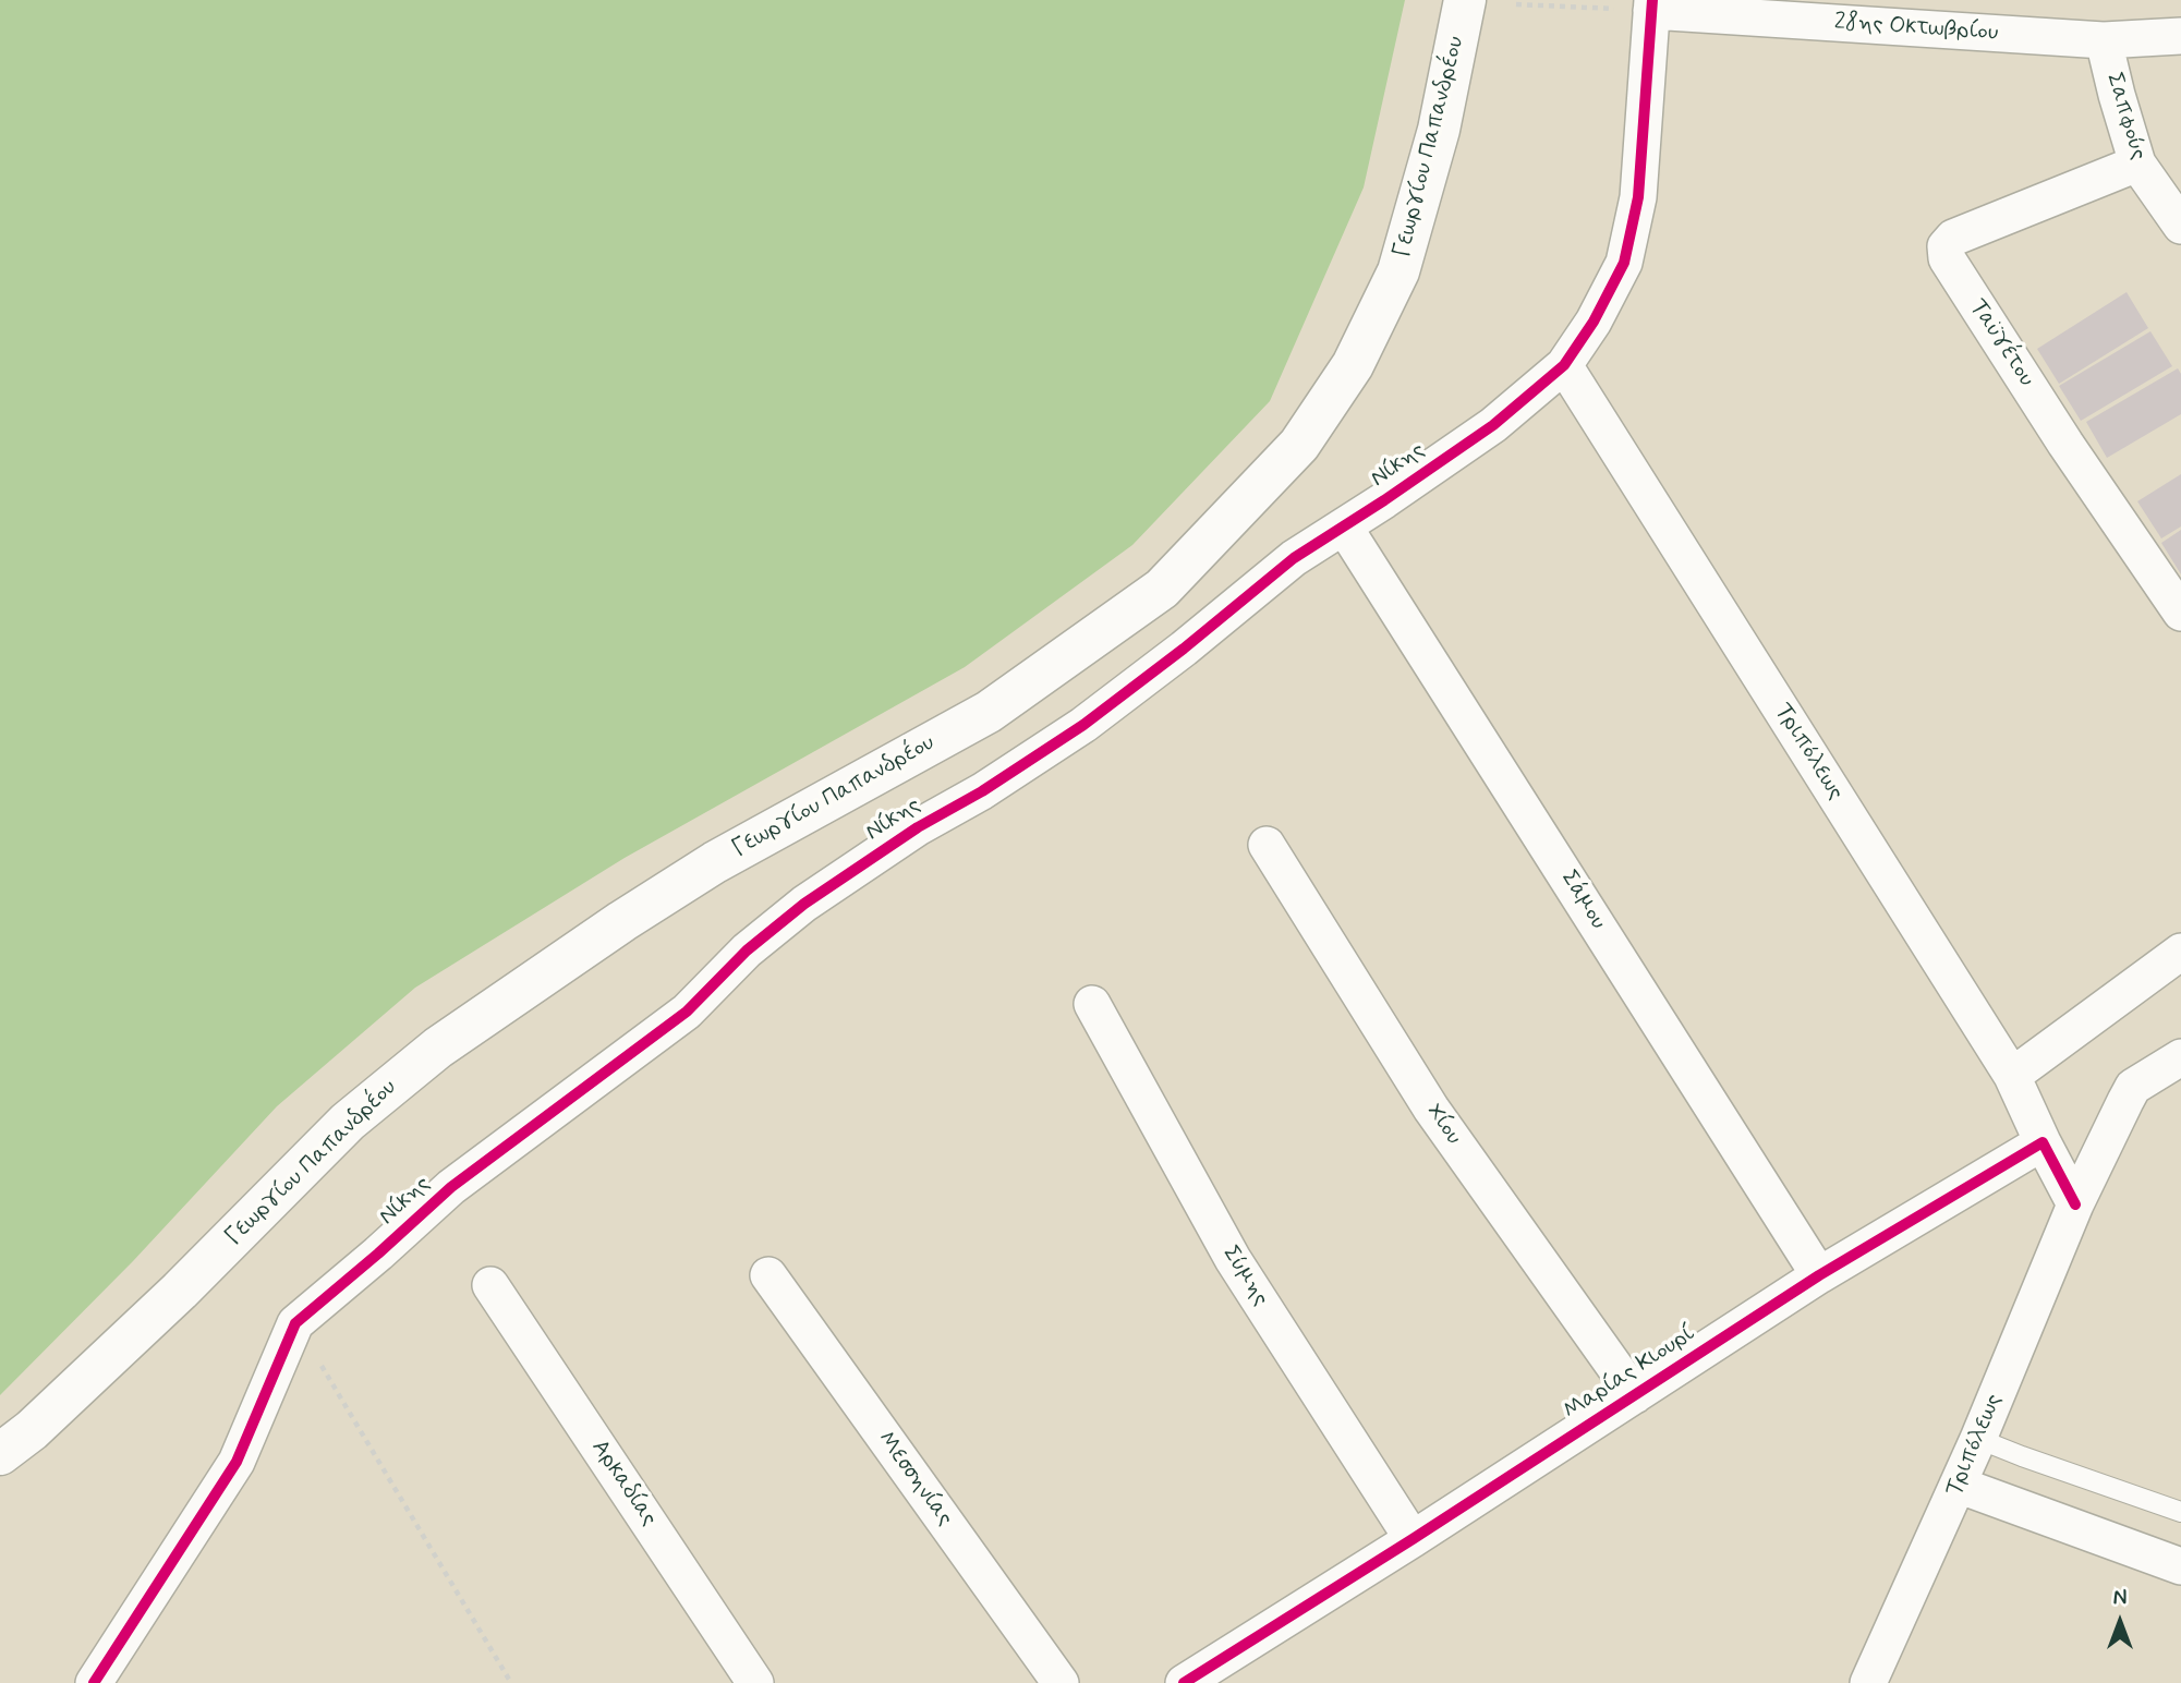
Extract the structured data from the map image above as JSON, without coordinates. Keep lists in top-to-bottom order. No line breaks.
{"streets":{"street":["28ης Οκτωβρίου","Σαπφούς","Γεωργίου Παπανδρέου","Ταϋγέτου","Νίκης","Τριπόλεως","Σάμου","Χίου","Σύμης","Μαρίας Κιουρί","Μεσσηνίας","Αρκαδίας"]},"crossings":[["28ης Οκτωβρίου","Σαπφούς"],["28ης Οκτωβρίου","Νίκης"],["Σαπφούς","Ταϋγέτου"],["Νίκης","Τριπόλεως"],["Νίκης","Σάμου"],["Τριπόλεως","Μαρίας Κιουρί"],["Σάμου","Μαρίας Κιουρί"],["Χίου","Μαρίας Κιουρί"],["Σύμης","Μαρίας Κιουρί"]],"north":"top"}
